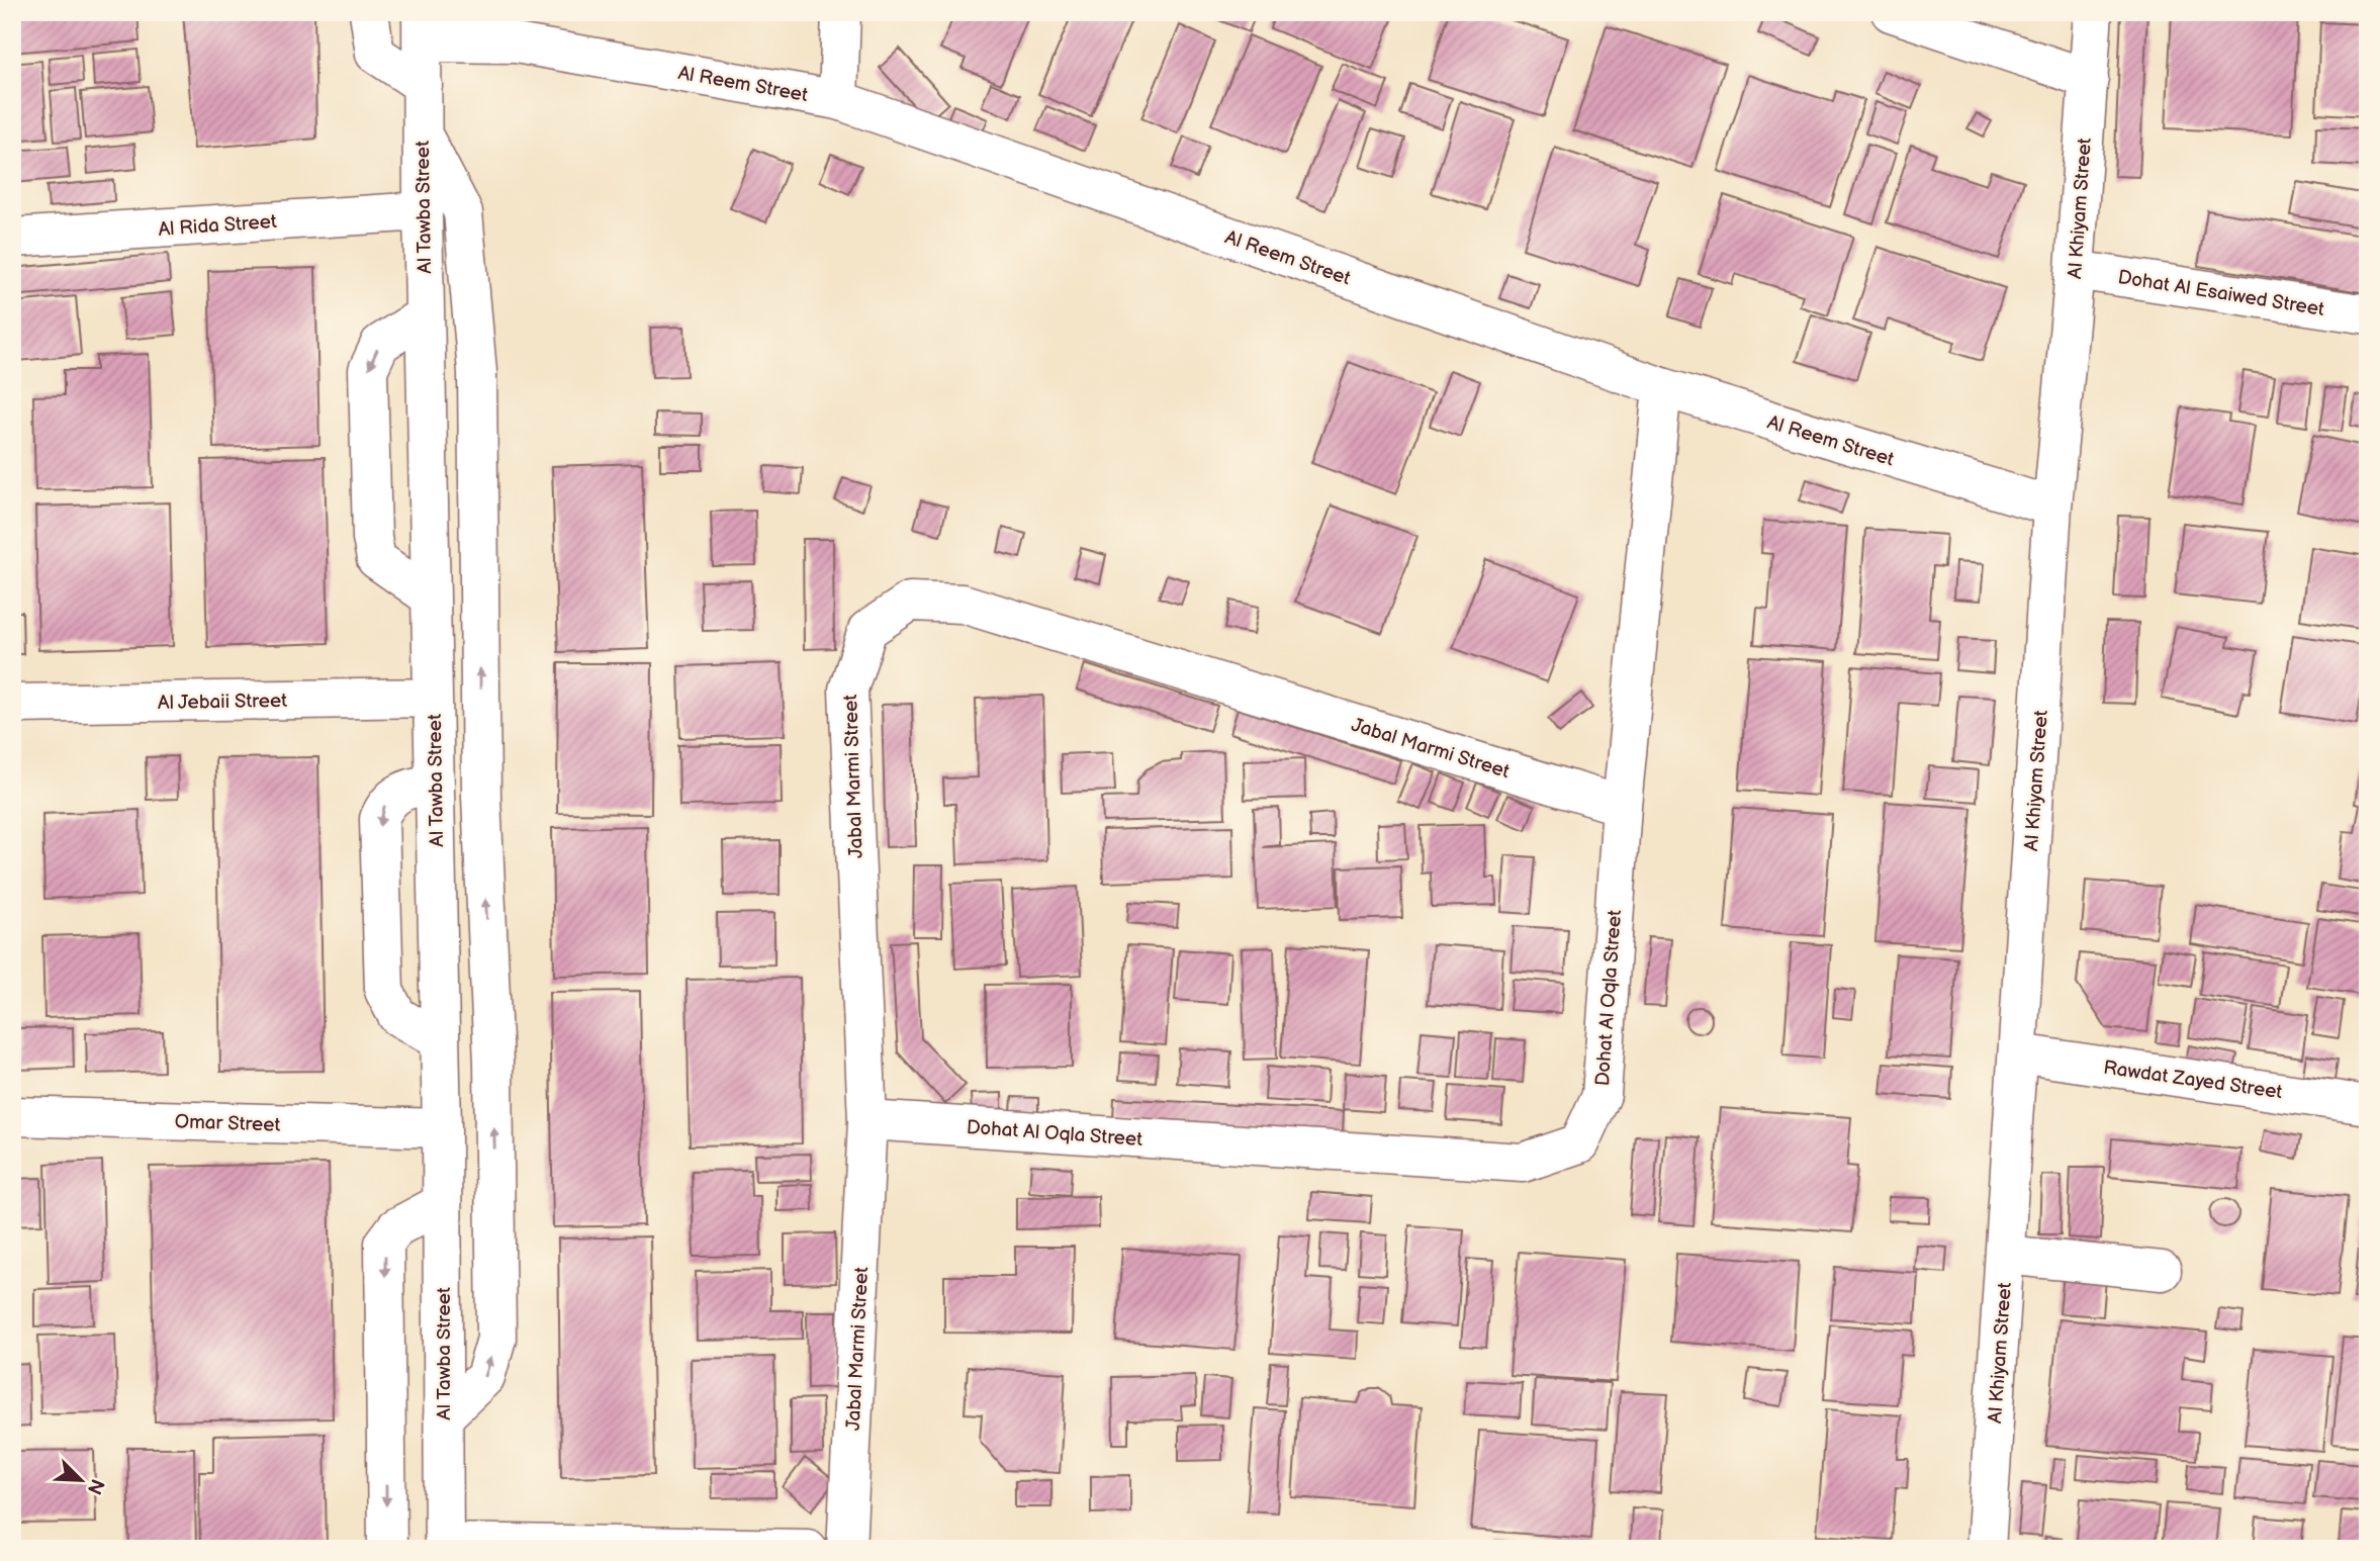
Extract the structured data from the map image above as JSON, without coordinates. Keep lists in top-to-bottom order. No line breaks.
{"streets":{"street":["Al Reem Street","Al Tawba Street","Al Khiyam Street","Al Rida Street","Dohat Al Esaiwed Street","Al Jebaii Street","Jabal Marmi Street","Dohat Al Oqla Street","Rawdat Zayed Street","Omar Street"]},"crossings":[["Al Reem Street","Al Tawba Street"],["Al Reem Street","Al Khiyam Street"],["Al Reem Street","Dohat Al Oqla Street"],["Al Tawba Street","Al Rida Street"],["Al Tawba Street","Al Jebaii Street"],["Al Tawba Street","Omar Street"],["Al Khiyam Street","Dohat Al Esaiwed Street"],["Al Khiyam Street","Rawdat Zayed Street"],["Jabal Marmi Street","Dohat Al Oqla Street"]],"north":"bottom right"}
